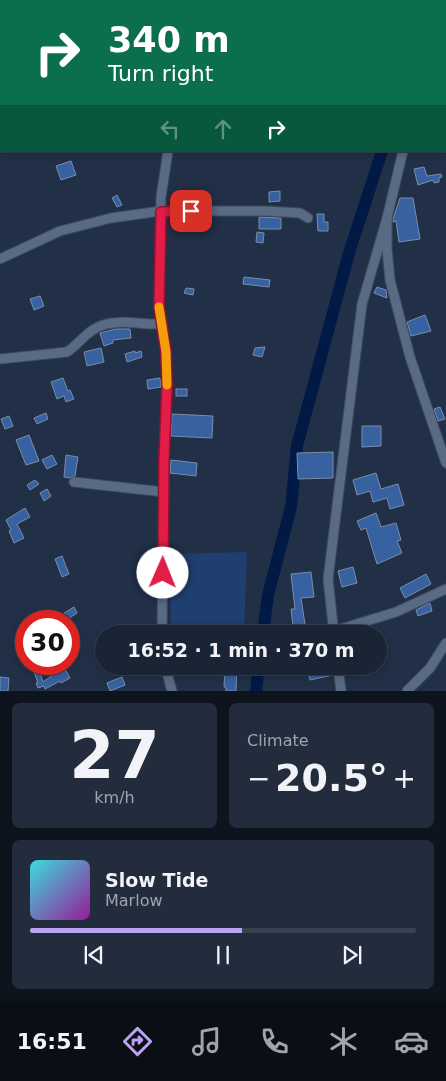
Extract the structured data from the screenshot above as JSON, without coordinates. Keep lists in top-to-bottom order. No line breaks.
{"page":{"turn":["340 m","Turn right"],"limit":"30","trip":"16:52 · 1 min · 370 m","tile":[["27","km/h"],"Climate"],"heat":["−","20.5°","+"],"song":["Slow Tide","Marlow"],"tabs":"16:51"}}
